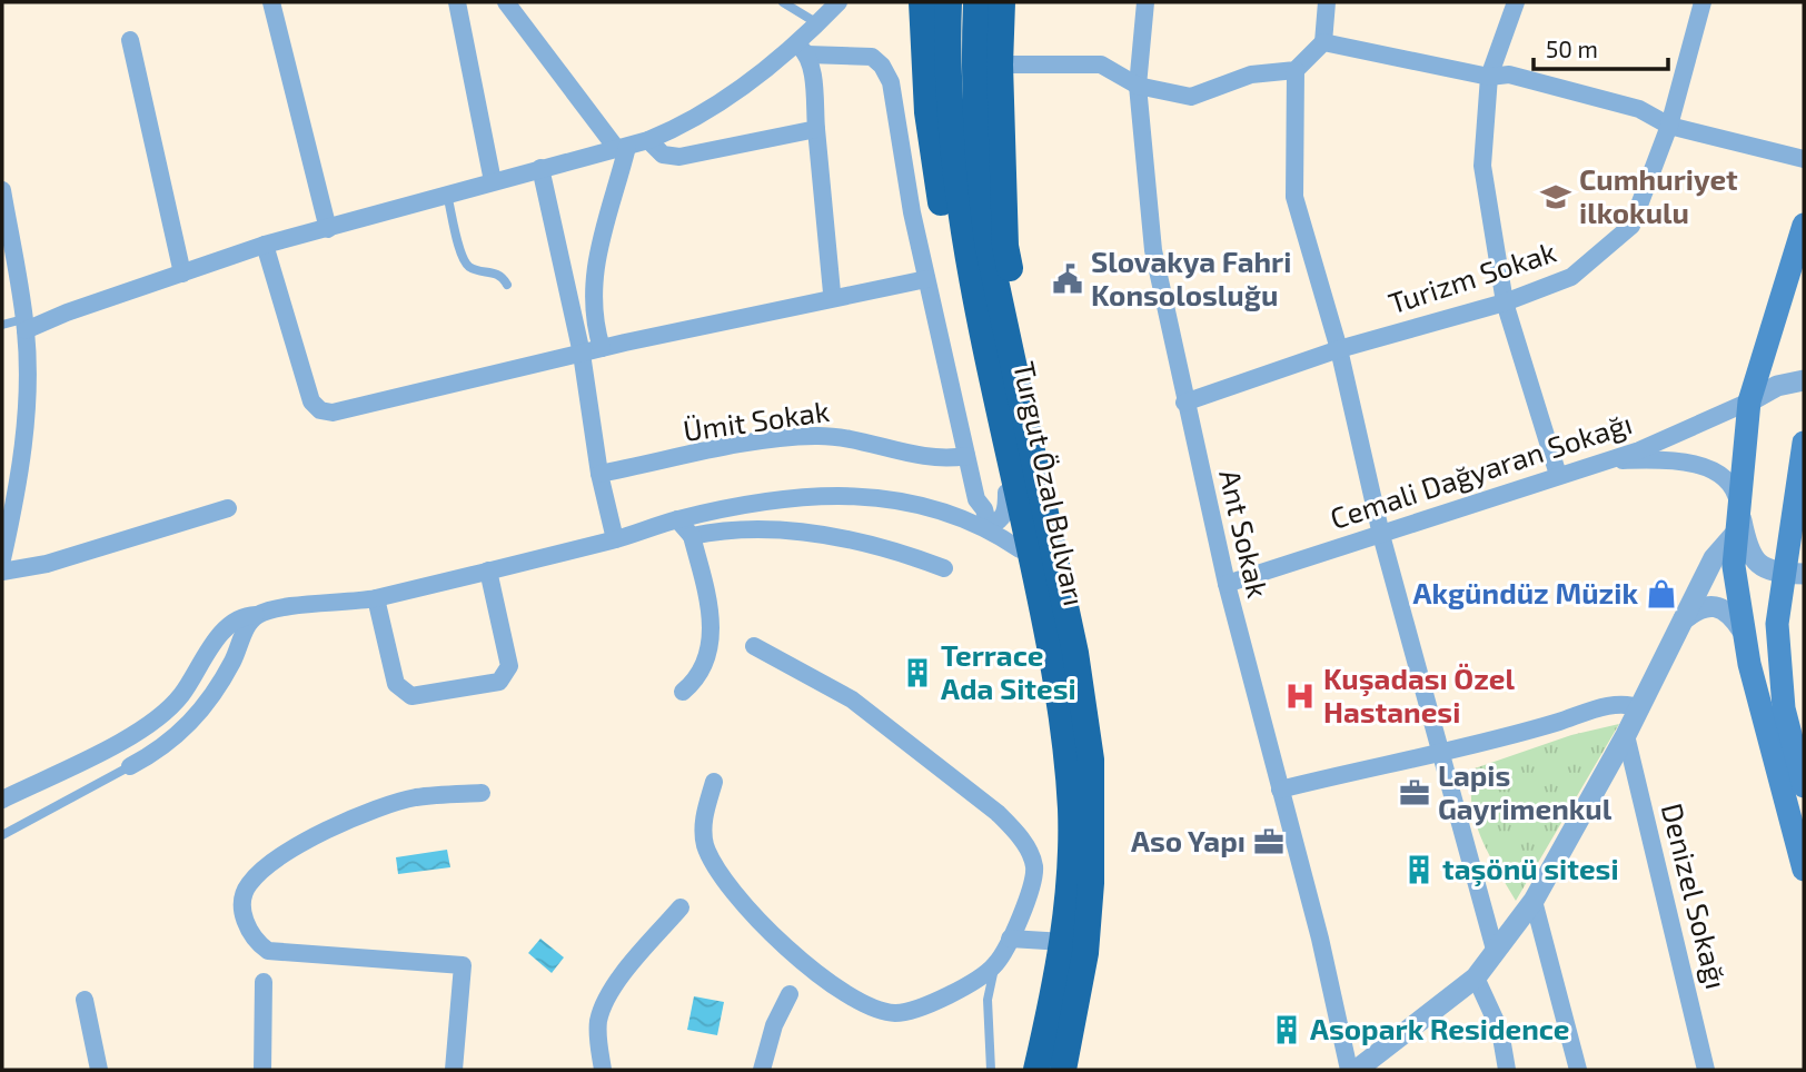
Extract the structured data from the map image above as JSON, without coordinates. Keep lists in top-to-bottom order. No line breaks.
{"streets":{"highway":["Turgut Özal Bulvarı"],"street":["Turizm Sokak","Ümit Sokak","Cemali Dağyaran Sokağı","Ant Sokak","Denizel Sokağı"]},"crossings":[["Turizm Sokak","Ant Sokak"],["Cemali Dağyaran Sokağı","Ant Sokak"]],"places":{"school or university":["Cumhuriyet ilkokulu"],"public building":["Slovakya Fahri Konsolosluğu"],"shop":["Akgündüz Müzik"],"building":["Terrace Ada Sitesi","taşönü sitesi","Asopark Residence"],"hospital":["Kuşadası Özel Hastanesi"],"office":["Lapis Gayrimenkul","Aso Yapı"]},"scale_bar":"50 m"}
